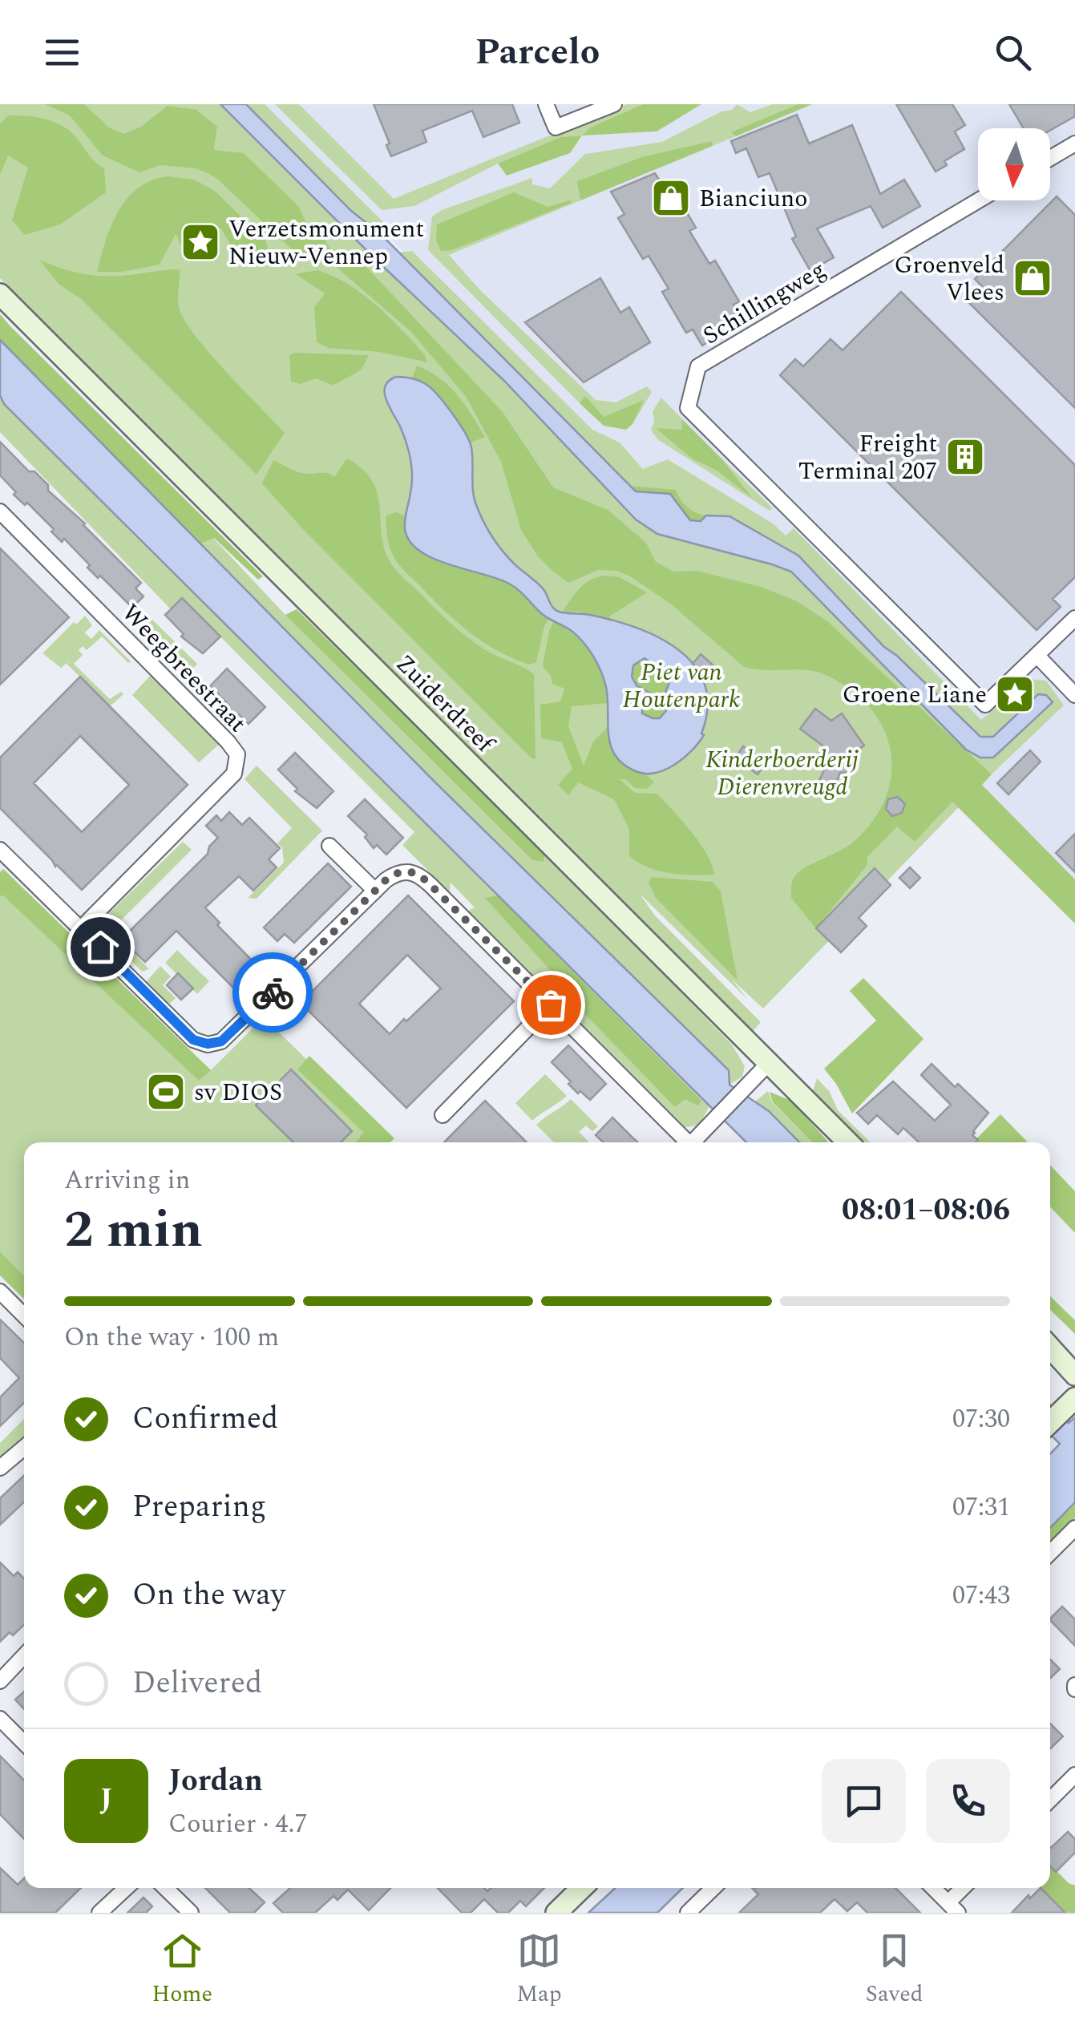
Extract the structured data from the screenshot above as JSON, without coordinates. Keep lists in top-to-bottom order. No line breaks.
{"streets":{"street":["Schillingweg","Weegbreestraat","Zuiderdreef"]},"parks":["Piet van Houtenpark","Kinderboerderij Dierenvreugd"],"places":{"shop":["Bianciuno","Groenveld Vlees"],"place":["Verzetsmonument Nieuw-Vennep","Groene Liane"],"building":["Freight Terminal 207"],"sports":["sv DIOS"]},"north":"bottom","page":{"header":"Parcelo","heading":["2 min","Arriving in","08:01–08:06"],"panel":["Jordan","Courier · 4.7"],"bar":"On the way · 100 m","list":[["Confirmed","07:30"],["Preparing","07:31"],["On the way","07:43"],"Delivered"],"round":"J","tabs":["Home","Map","Saved"]}}
